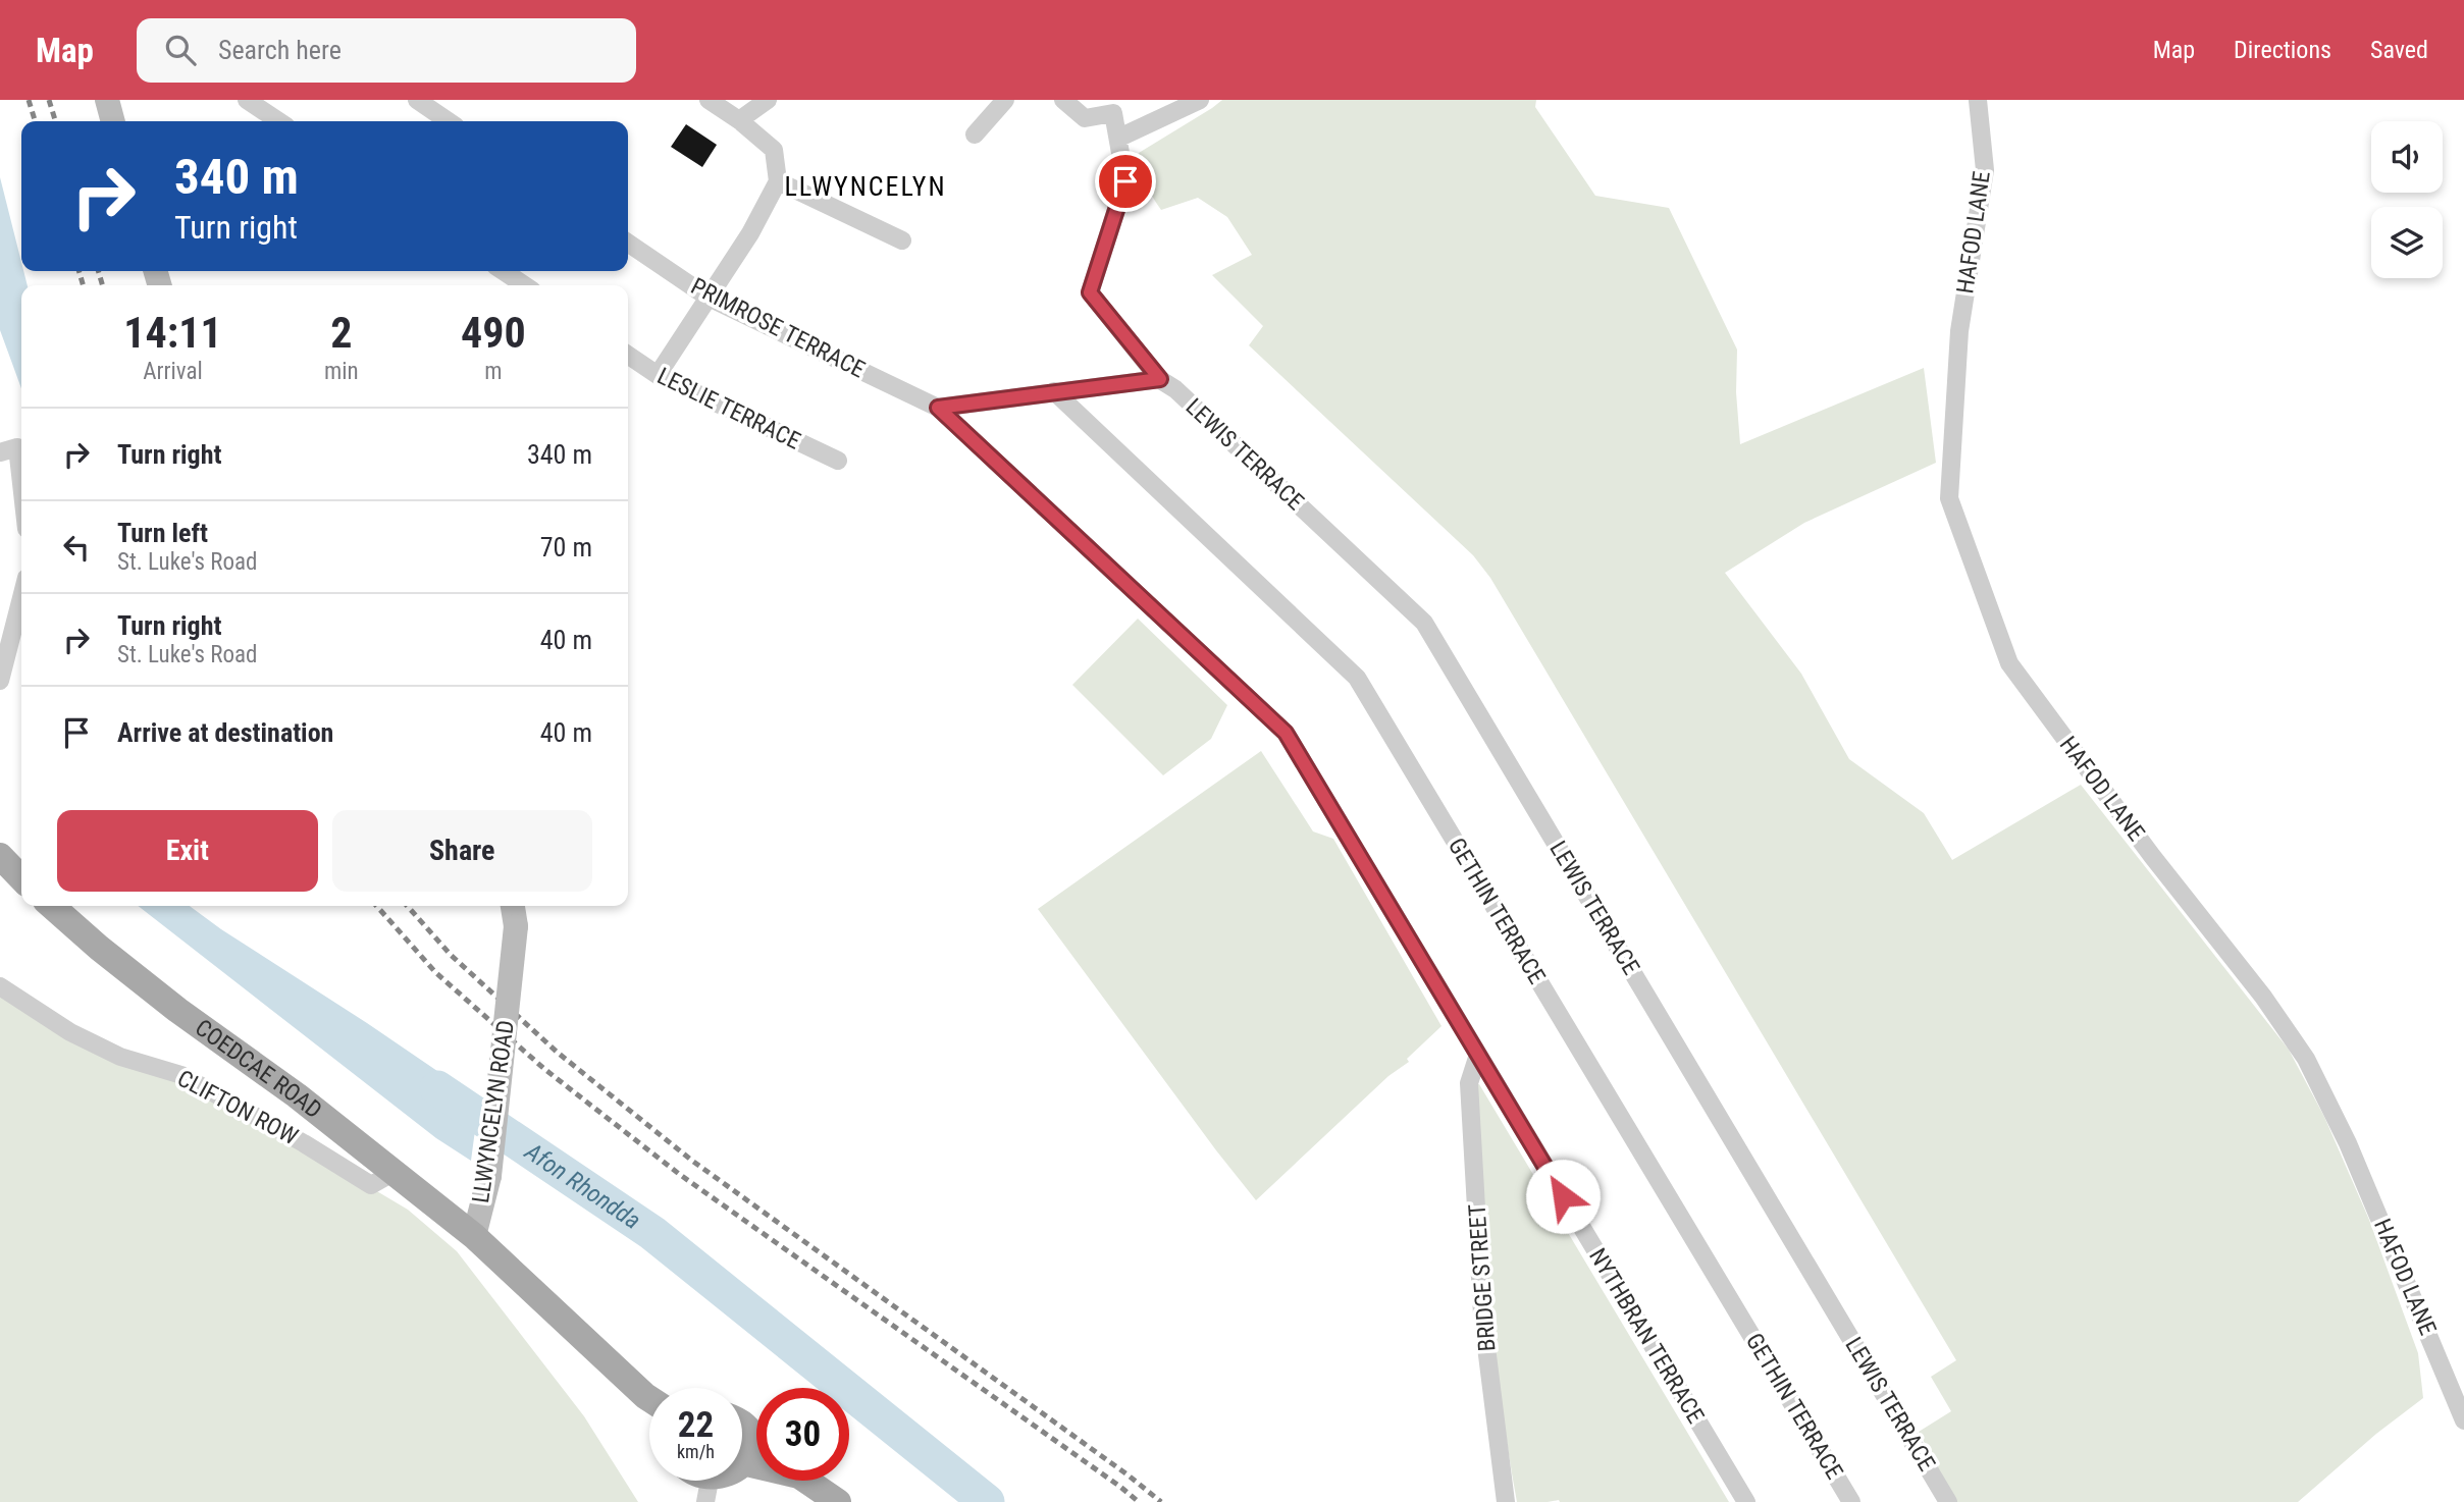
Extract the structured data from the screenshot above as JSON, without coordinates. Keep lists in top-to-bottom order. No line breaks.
{"streets":{"main road":["COEDCAE ROAD","LLWYNCELYN ROAD"],"street":["HAFOD LANE","PRIMROSE TERRACE","LESLIE TERRACE","LEWIS TERRACE","GETHIN TERRACE","CLIFTON ROW","BRIDGE STREET","NYTHBRAN TERRACE"]},"crossings":[["PRIMROSE TERRACE","NYTHBRAN TERRACE"],["COEDCAE ROAD","CLIFTON ROW"],["COEDCAE ROAD","LLWYNCELYN ROAD"],["BRIDGE STREET","NYTHBRAN TERRACE"]],"districts":["LLWYNCELYN"],"water":["Afon Rhondda"],"page":{"header":"Map","search":"Search here","nav":["Map","Directions","Saved"],"turn":["340 m","Turn right"],"eta":["14:11","Arrival","2","min","490","m"],"list":[{"name":"Turn right","value":"340 m"},{"name":"Turn left","note":"St. Luke's Road","value":"70 m"},{"name":"Turn right","note":"St. Luke's Road","value":"40 m"},{"name":"Arrive at destination","value":"40 m"}],"buttons":["Exit","Share"],"speed":"22 km/h","limit":"30"}}
